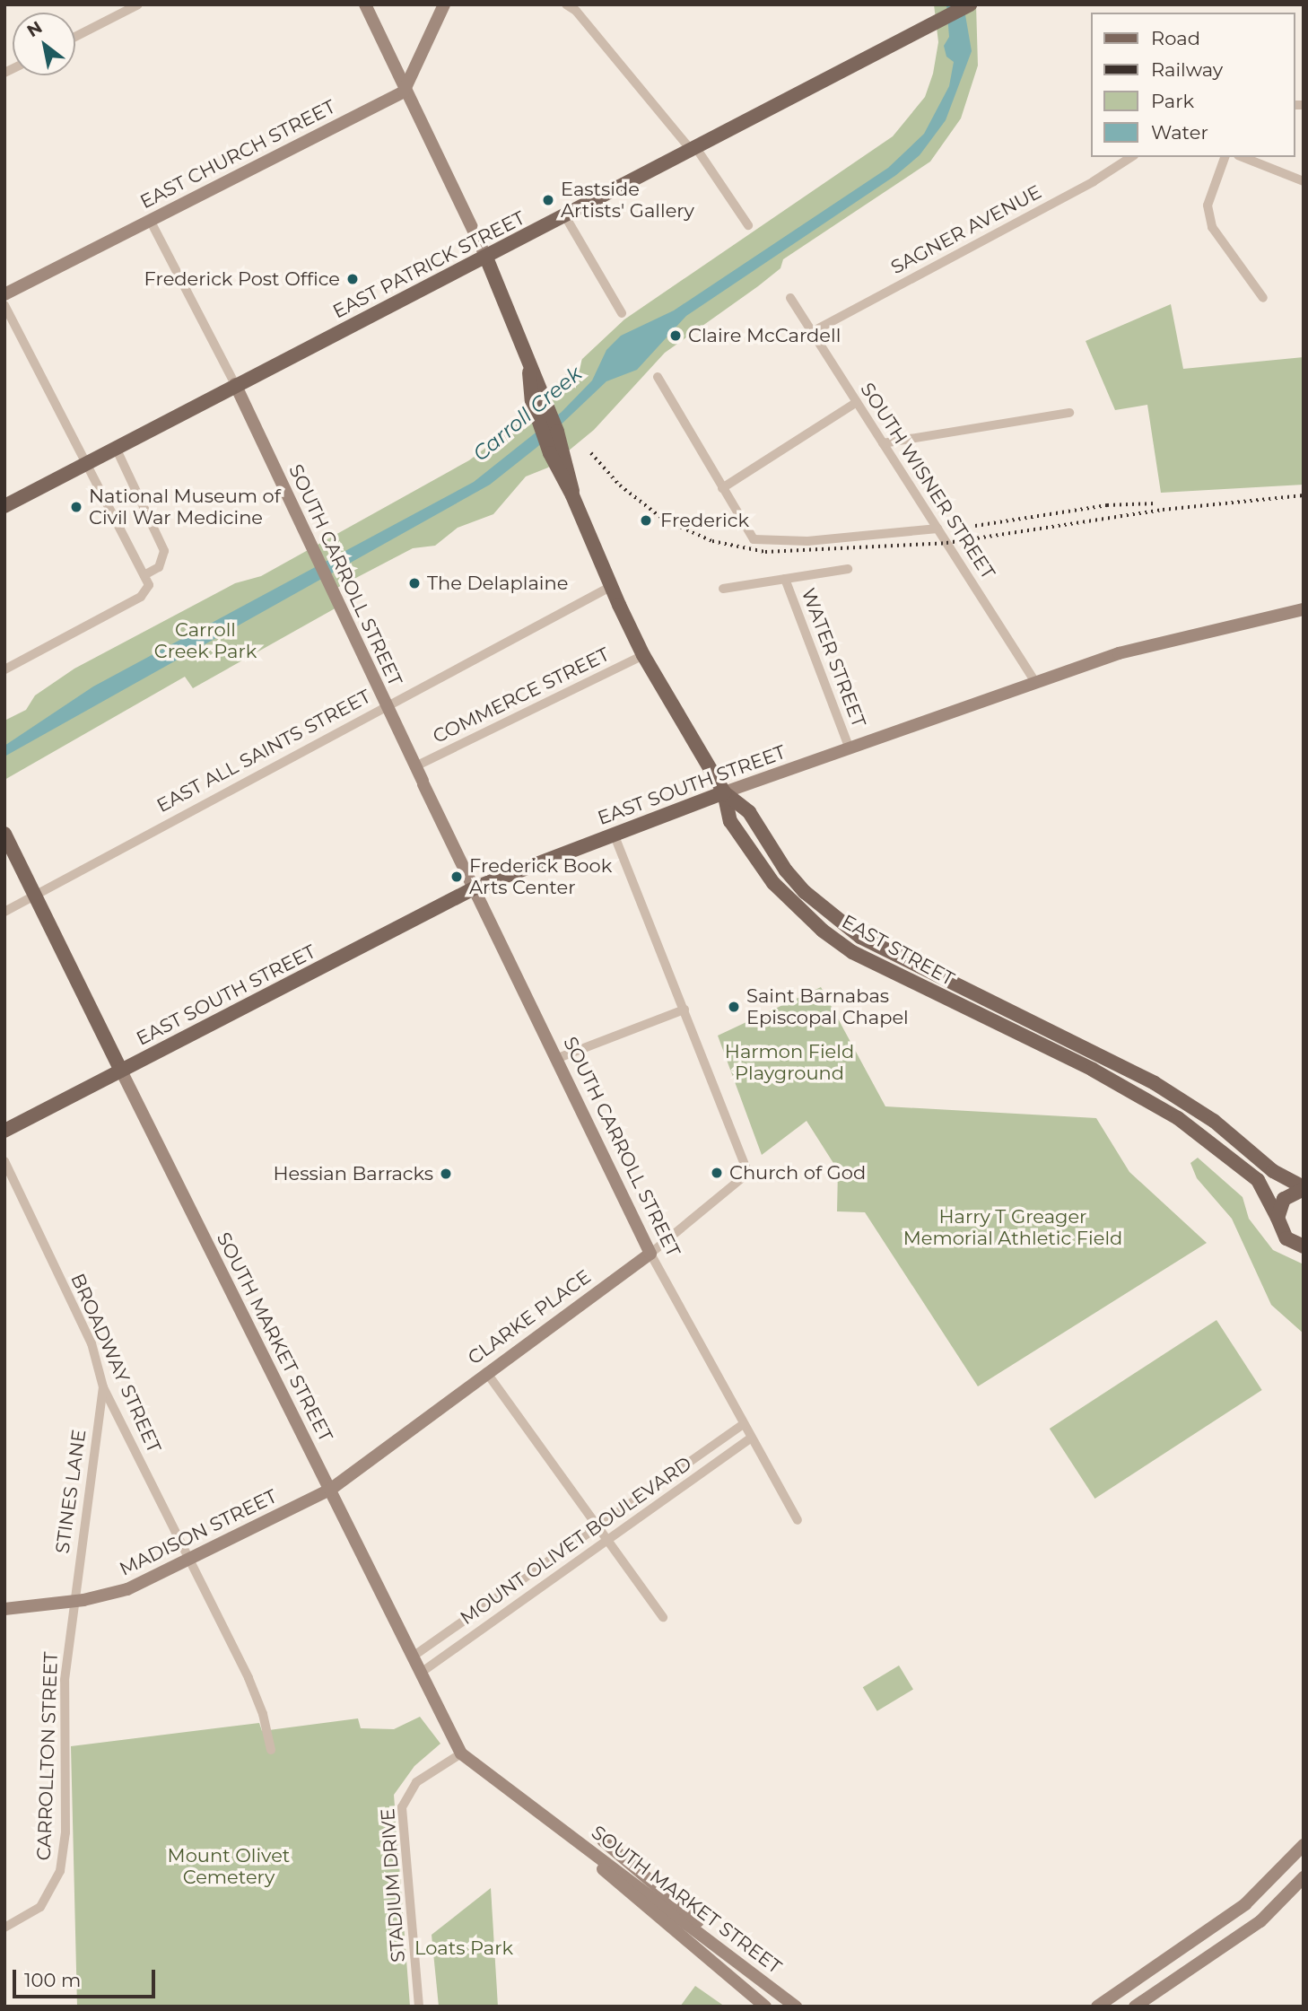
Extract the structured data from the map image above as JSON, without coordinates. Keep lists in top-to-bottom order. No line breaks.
{"streets":{"main road":["EAST CHURCH STREET","EAST PATRICK STREET","SOUTH CARROLL STREET","EAST SOUTH STREET","EAST STREET","CLARKE PLACE","SOUTH MARKET STREET","MADISON STREET"],"street":["SAGNER AVENUE","SOUTH WISNER STREET","WATER STREET","COMMERCE STREET","EAST ALL SAINTS STREET","BROADWAY STREET","STINES LANE","MOUNT OLIVET BOULEVARD","CARROLLTON STREET","STADIUM DRIVE"]},"crossings":[["SAGNER AVENUE","SOUTH WISNER STREET"],["EAST PATRICK STREET","SOUTH CARROLL STREET"],["SOUTH WISNER STREET","EAST SOUTH STREET"],["SOUTH CARROLL STREET","COMMERCE STREET"],["SOUTH CARROLL STREET","EAST ALL SAINTS STREET"],["SOUTH CARROLL STREET","EAST SOUTH STREET"],["SOUTH CARROLL STREET","CLARKE PLACE"],["SOUTH CARROLL STREET","MOUNT OLIVET BOULEVARD"],["WATER STREET","EAST SOUTH STREET"],["EAST ALL SAINTS STREET","SOUTH MARKET STREET"],["EAST SOUTH STREET","EAST STREET"],["EAST SOUTH STREET","SOUTH MARKET STREET"],["CLARKE PLACE","SOUTH MARKET STREET"],["CLARKE PLACE","MADISON STREET"],["SOUTH MARKET STREET","MADISON STREET"],["SOUTH MARKET STREET","MOUNT OLIVET BOULEVARD"],["SOUTH MARKET STREET","STADIUM DRIVE"],["BROADWAY STREET","STINES LANE"],["BROADWAY STREET","MADISON STREET"],["STINES LANE","MADISON STREET"],["STINES LANE","CARROLLTON STREET"],["MADISON STREET","CARROLLTON STREET"]],"water":["Carroll Creek"],"parks":["Carroll Creek Park","Harmon Field Playground","Harry T Greager Memorial Athletic Field","Mount Olivet Cemetery","Loats Park"],"places":["Eastside Artists' Gallery","Frederick Post Office","Claire McCardell","National Museum of Civil War Medicine","Frederick","The Delaplaine","Frederick Book Arts Center","Saint Barnabas Episcopal Chapel","Church of God","Hessian Barracks"],"legend":["Road","Railway","Park","Water"],"scale_bar":"100 m","north":"top left"}
